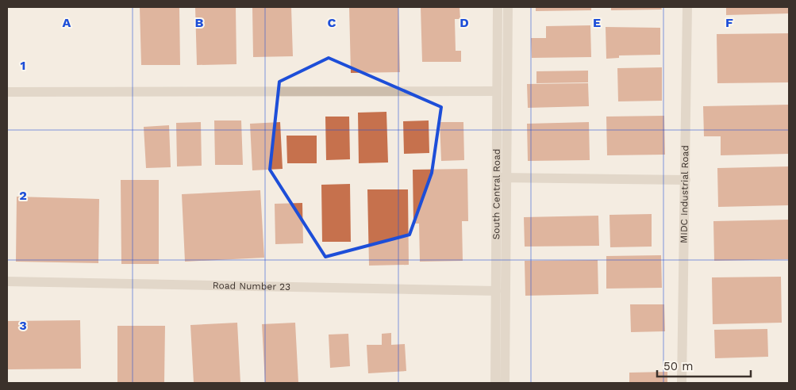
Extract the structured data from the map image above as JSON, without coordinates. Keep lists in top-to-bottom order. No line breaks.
{"streets":{"street":["South Central Road","MIDC Industrial Road","Road Number 23"]},"crossings":[["South Central Road","Road Number 23"]],"scale_bar":"50 m","grid":{"columns":["A","B","C","D","E","F"],"rows":["1","2","3"]}}
